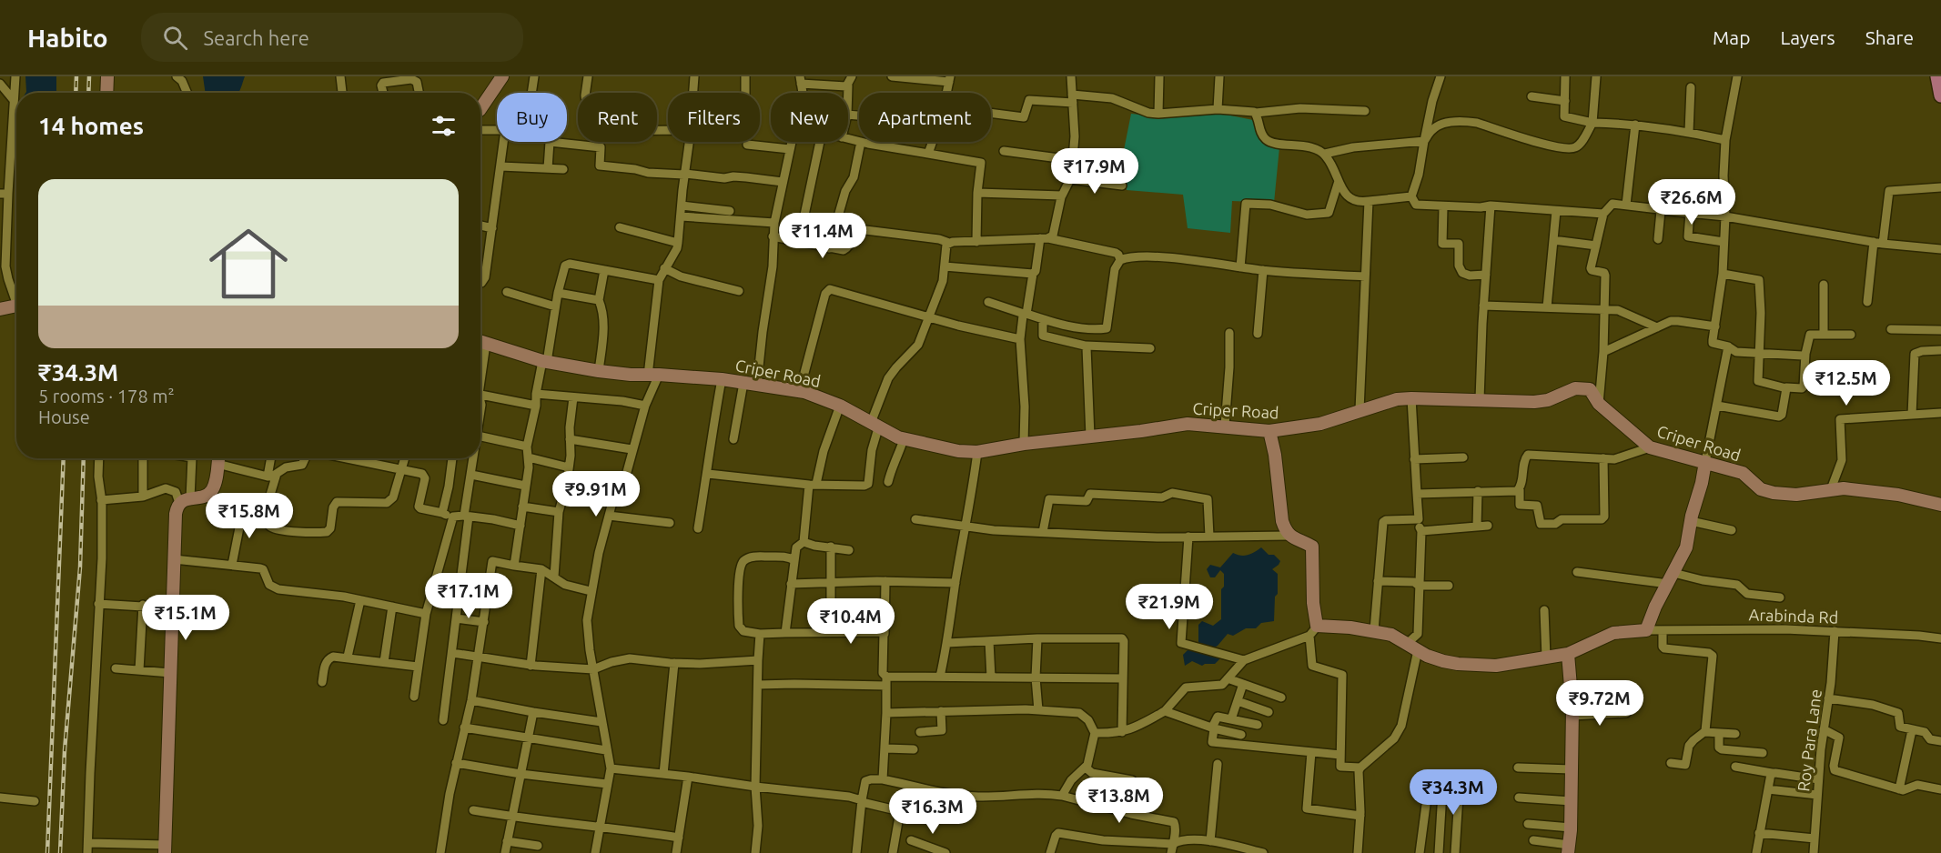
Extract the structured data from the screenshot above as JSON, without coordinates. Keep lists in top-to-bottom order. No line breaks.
{"streets":{"main road":["Criper Road"],"street":["Arabinda Rd","Roy Para Lane"]},"crossings":[["Arabinda Rd","Roy Para Lane"]],"page":{"header":"Habito","search":"Search here","nav":["Map","Layers","Share"],"chip":["Buy","Rent","Filters","New","Apartment"],"heading":"14 homes","price":["₹17.9M","₹26.6M","₹11.4M","₹12.5M","₹9.91M","₹15.8M","₹17.1M","₹21.9M","₹15.1M","₹10.4M","₹9.72M","₹34.3M","₹13.8M","₹16.3M"],"list":[{"name":"₹34.3M","note":"5 rooms · 178 m² · House"}]}}
